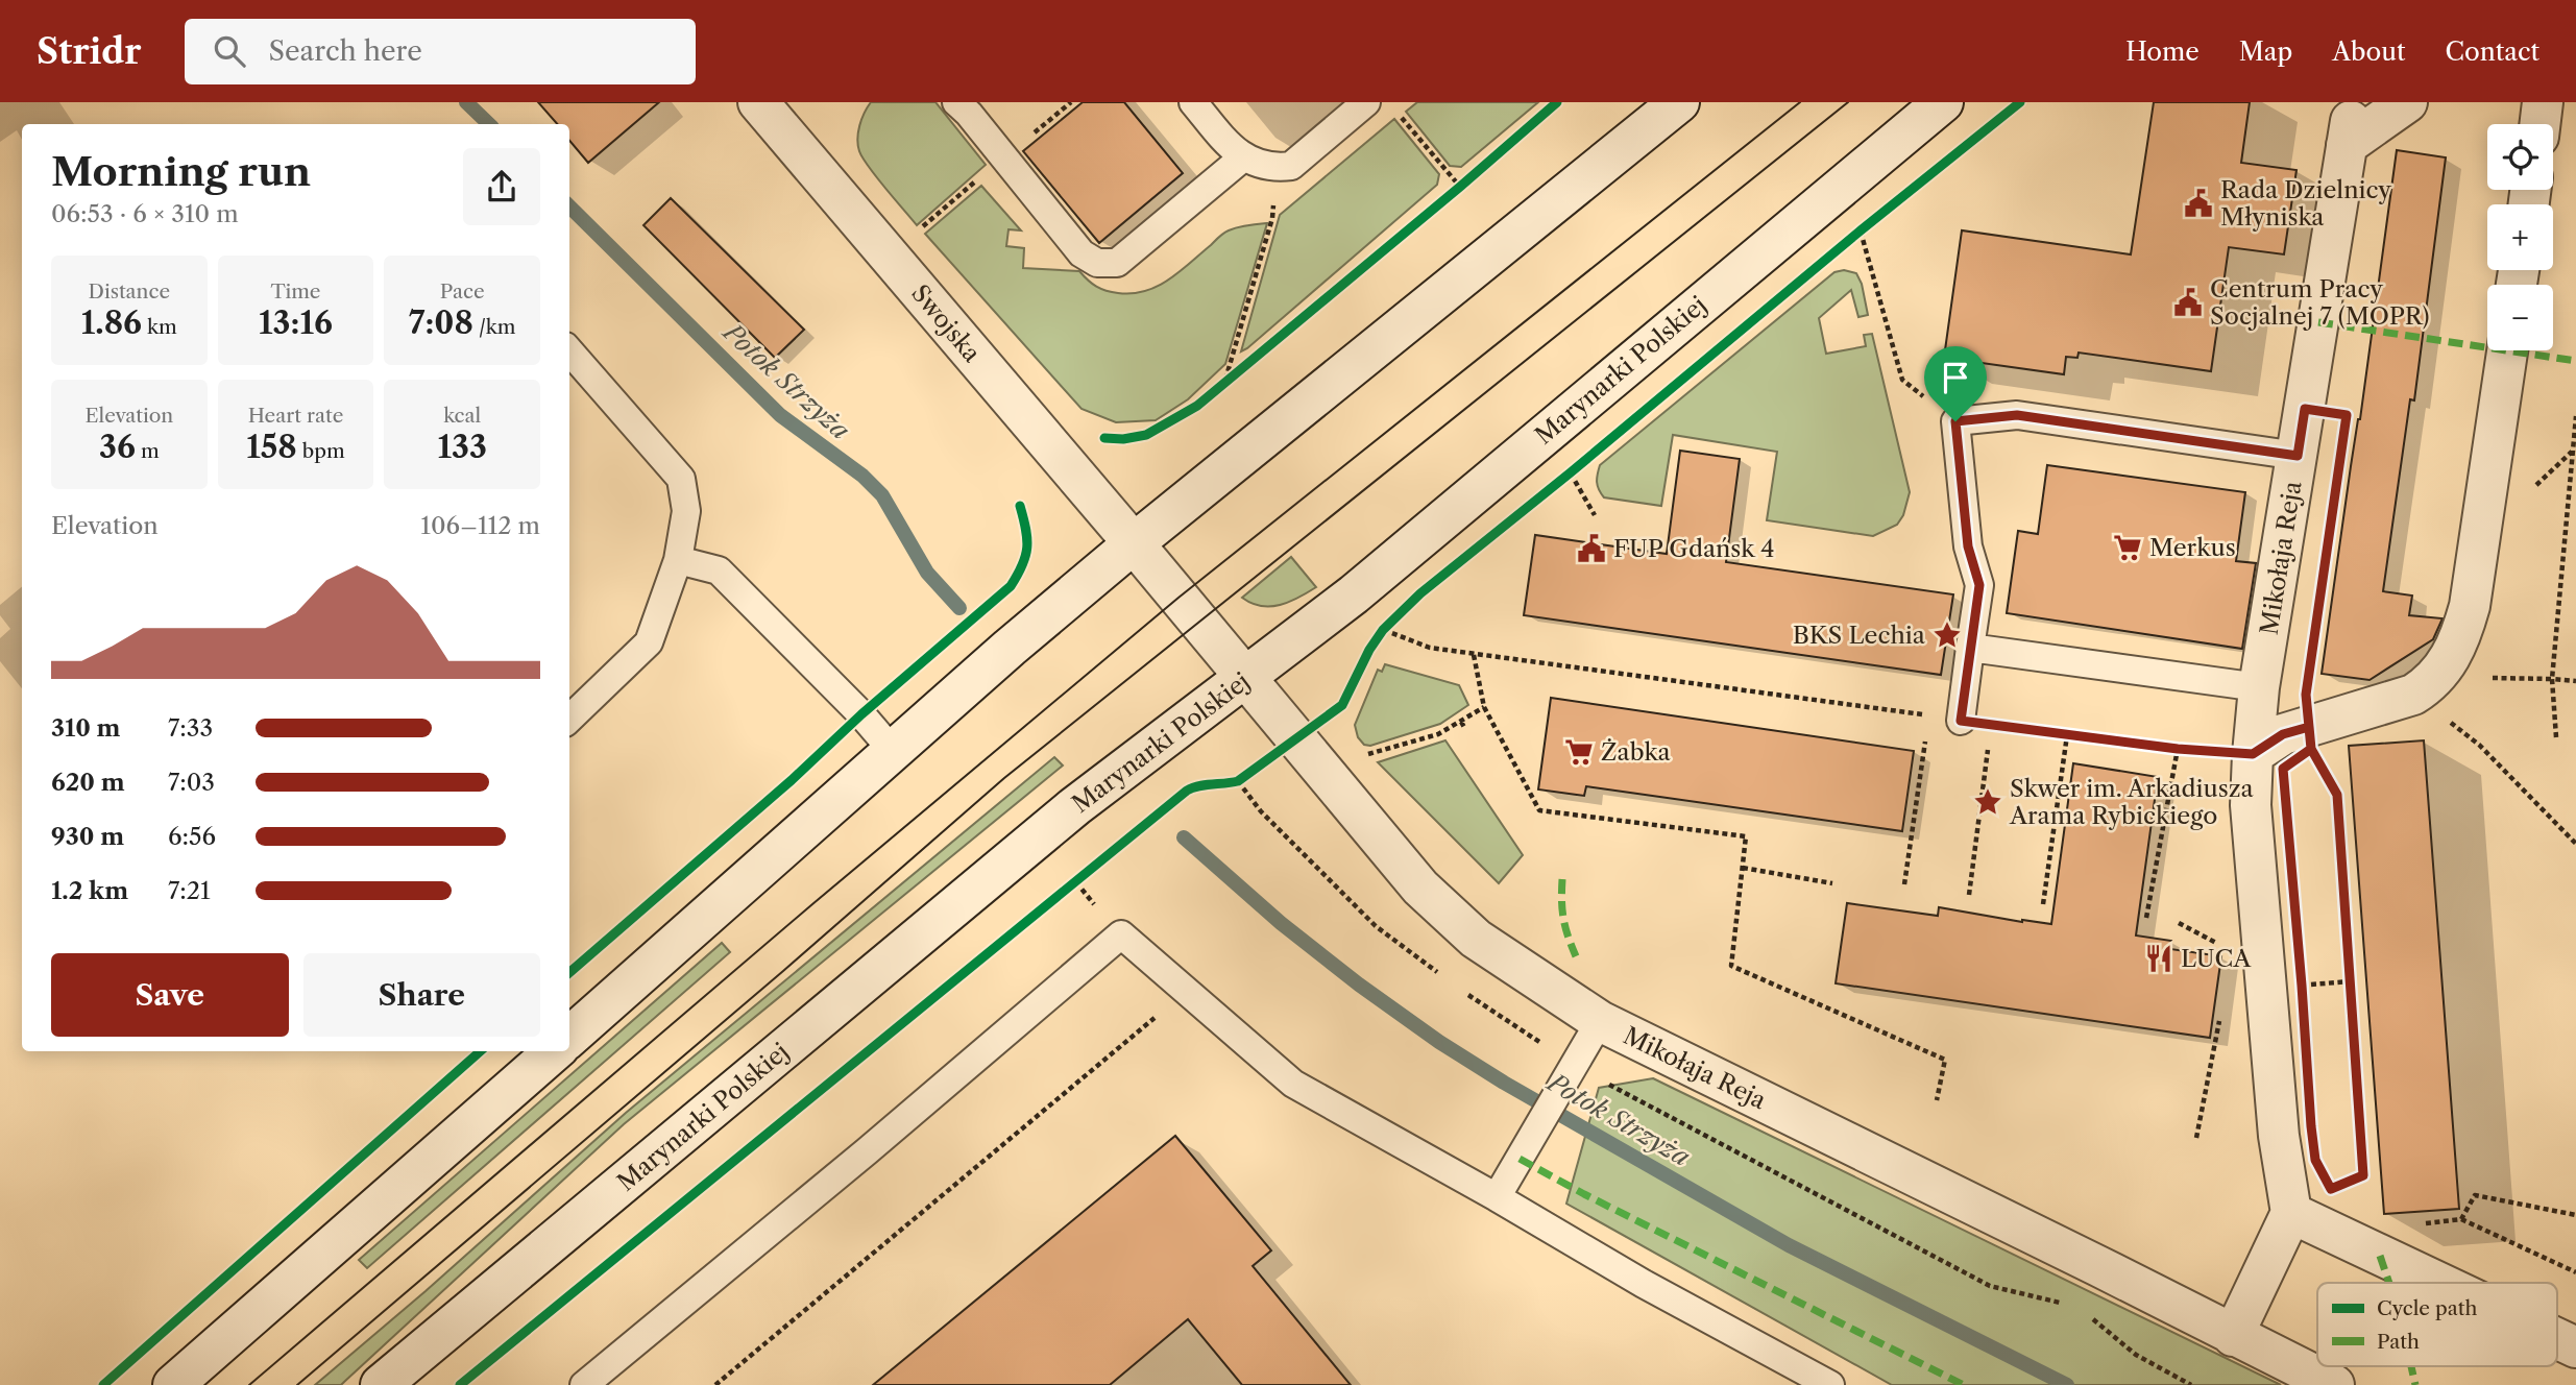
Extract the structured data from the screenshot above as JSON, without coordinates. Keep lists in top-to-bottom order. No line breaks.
{"streets":{"street":["Swojska","Marynarki Polskiej","Mikołaja Reja"]},"crossings":[["Swojska","Marynarki Polskiej"],["Swojska","Mikołaja Reja"],["Marynarki Polskiej","Mikołaja Reja"]],"water":["Potok Strzyża"],"places":{"public building":["Rada Dzielnicy Młyniska","Centrum Pracy Socjalnej 7 (MOPR)","FUP Gdańsk 4"],"supermarket":["Merkus","Żabka"],"place":["BKS Lechia","Skwer im. Arkadiusza Arama Rybickiego"],"restaurant":["LUCA"]},"legend":["Cycle path","Path"],"page":{"header":"Stridr","search":"Search here","nav":["Home","Map","About","Contact"],"map_buttons":["+","−"],"heading":["Morning run","06:53 · 6 × 310 m"],"stats":[["Distance","1.86 km"],["Time","13:16"],["Pace","7:08 /km"],["Elevation","36 m"],["Heart rate","158 bpm"],["kcal","133"]],"chart":["Elevation","106–112 m"],"list":[{"name":"310 m","note":"7:33"},{"name":"620 m","note":"7:03"},{"name":"930 m","note":"6:56"},{"name":"1.2 km","note":"7:21"}],"buttons":["Save","Share"]}}
